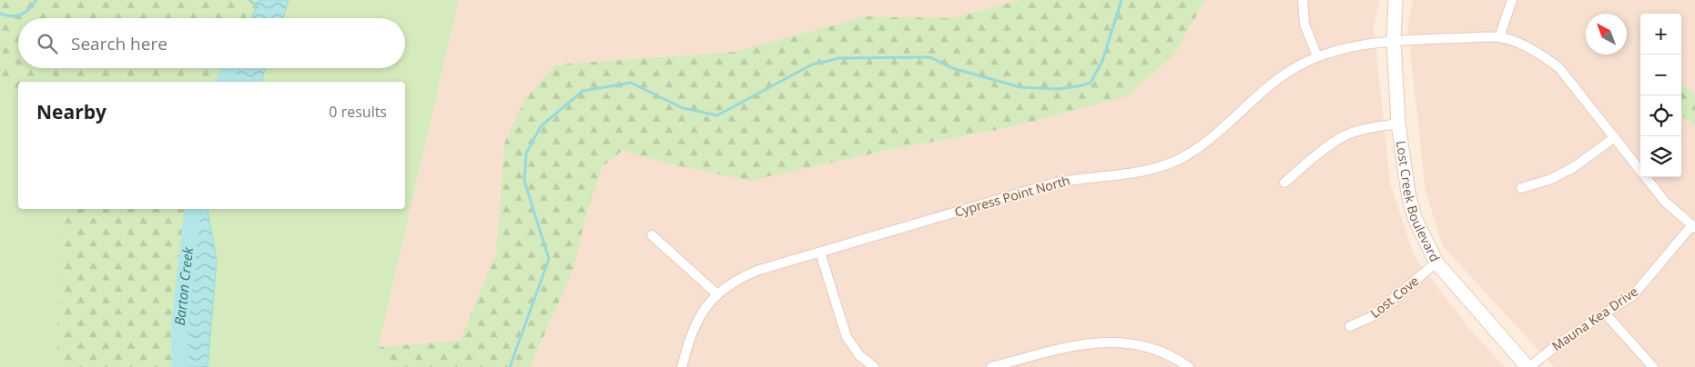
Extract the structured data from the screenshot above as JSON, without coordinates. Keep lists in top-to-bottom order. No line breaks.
{"streets":{"street":["Cypress Point North","Lost Creek Boulevard","Lost Cove","Mauna Kea Drive"]},"crossings":[["Cypress Point North","Lost Creek Boulevard"],["Lost Creek Boulevard","Lost Cove"],["Lost Creek Boulevard","Mauna Kea Drive"]],"water":["Barton Creek"],"north":"top left","page":{"map_buttons":["+","−"],"search":"Search here","heading":["Nearby","0 results"]}}
